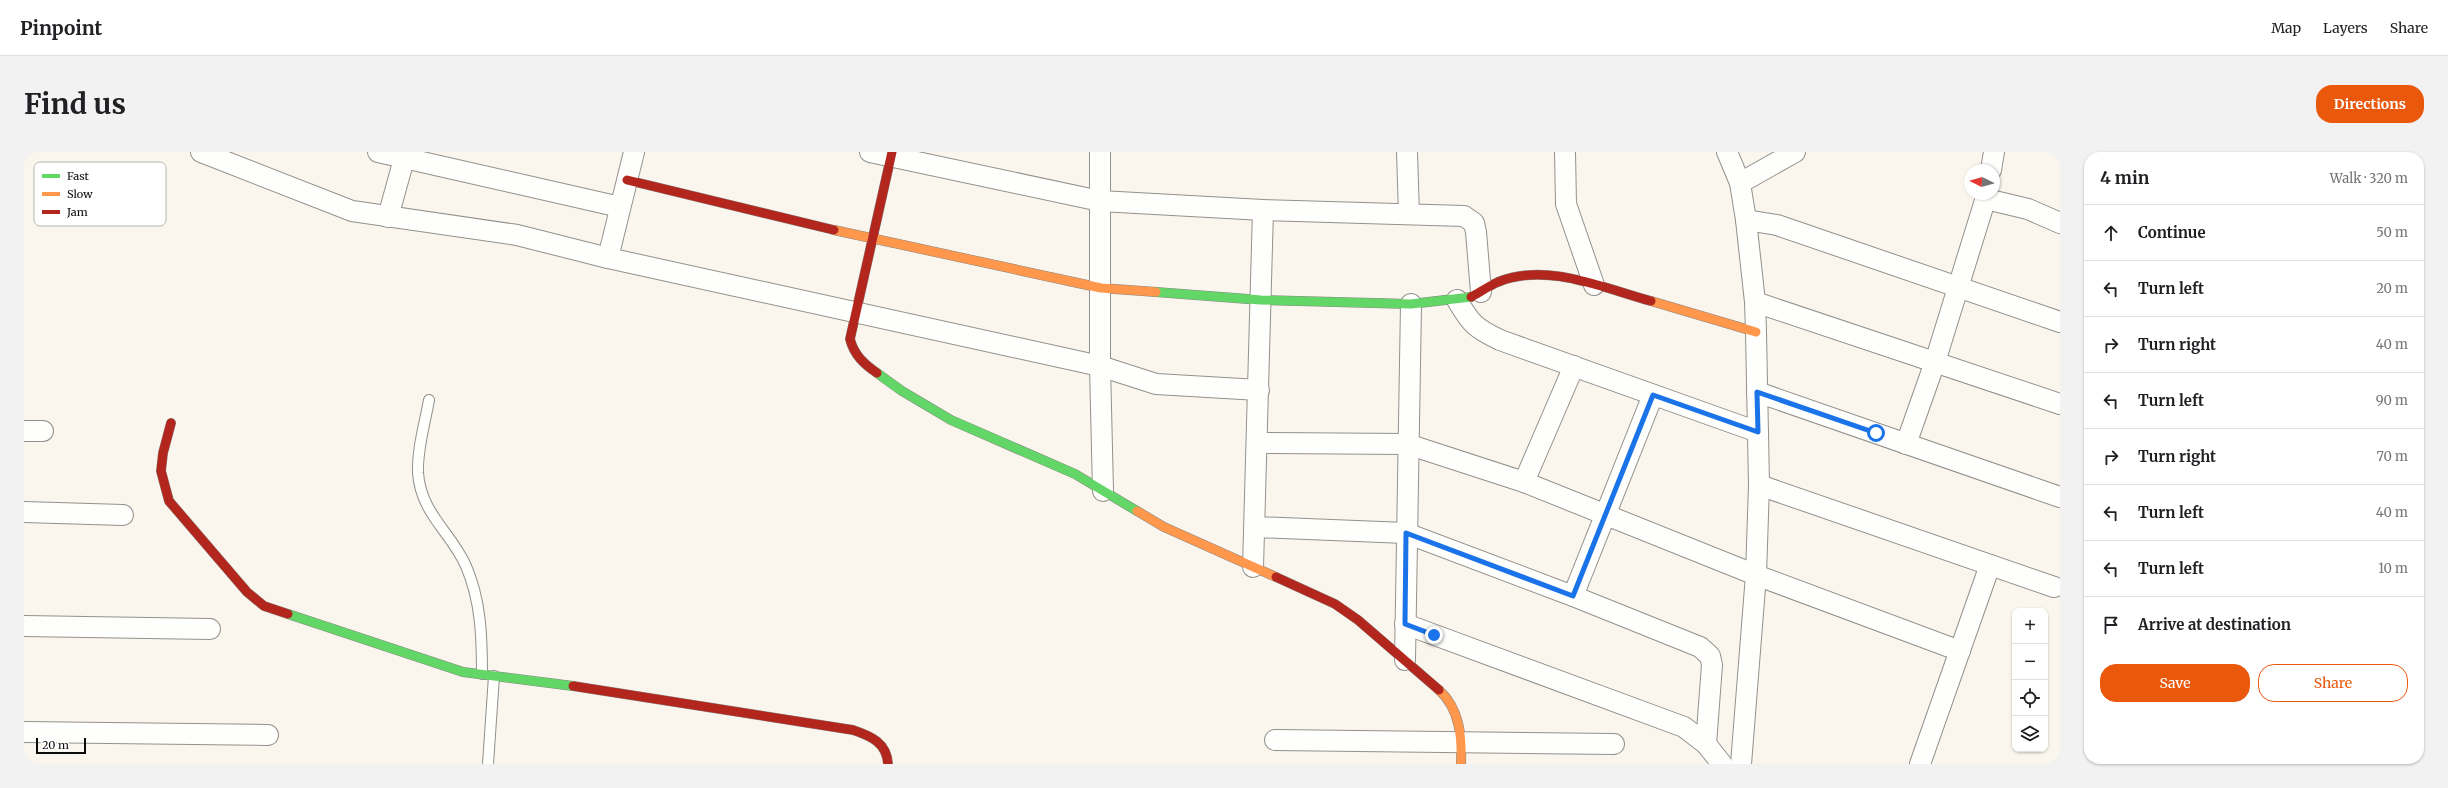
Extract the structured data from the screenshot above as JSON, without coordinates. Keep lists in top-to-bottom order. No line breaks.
{"legend":["Fast","Slow","Jam"],"scale_bar":"20 m","north":"left","page":{"header":"Pinpoint","nav":["Map","Layers","Share"],"buttons":["Directions",["Save","Share"]],"title":"Find us","heading":["4 min","Walk · 320 m"],"list":[["Continue","50 m"],["Turn left","20 m"],["Turn right","40 m"],["Turn left","90 m"],["Turn right","70 m"],["Turn left","40 m"],["Turn left","10 m"],"Arrive at destination"],"map_buttons":["+","−"],"scale":"20 m"}}
